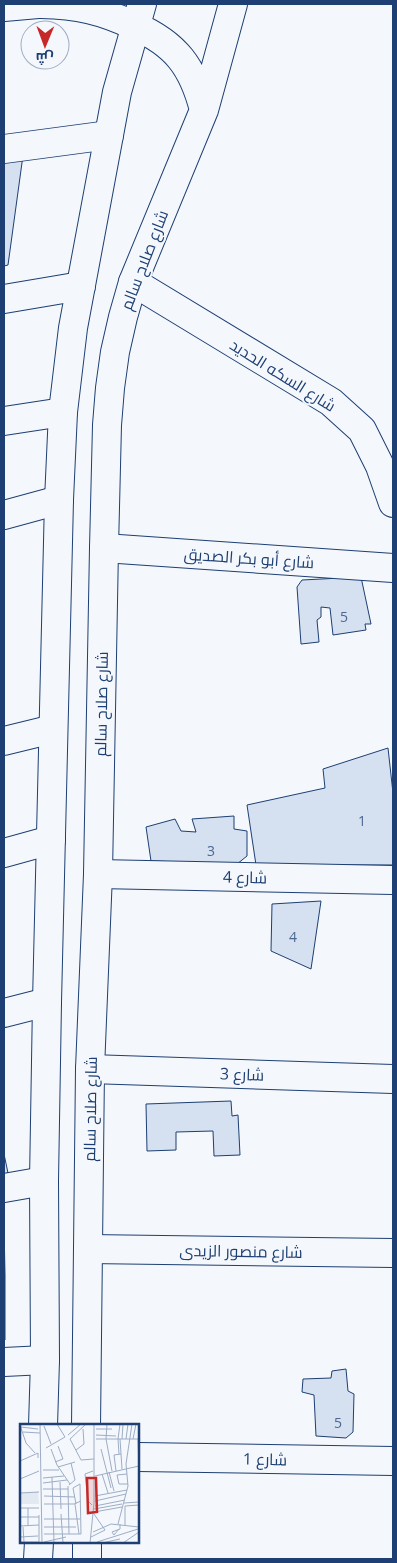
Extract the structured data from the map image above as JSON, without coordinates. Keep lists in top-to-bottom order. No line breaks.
{"streets":{"main road":["شارع صلاح سالم","شارع السكه الحديد","شارع أبو بكر الصديق","شارع 4","شارع 3","شارع منصور الزيدى","شارع 1"]},"crossings":[["شارع صلاح سالم","شارع السكه الحديد"],["شارع صلاح سالم","شارع أبو بكر الصديق"],["شارع صلاح سالم","شارع 4"],["شارع صلاح سالم","شارع 3"],["شارع صلاح سالم","شارع منصور الزيدى"]],"house_numbers":["5","1","3","4","5"],"north":"bottom"}
